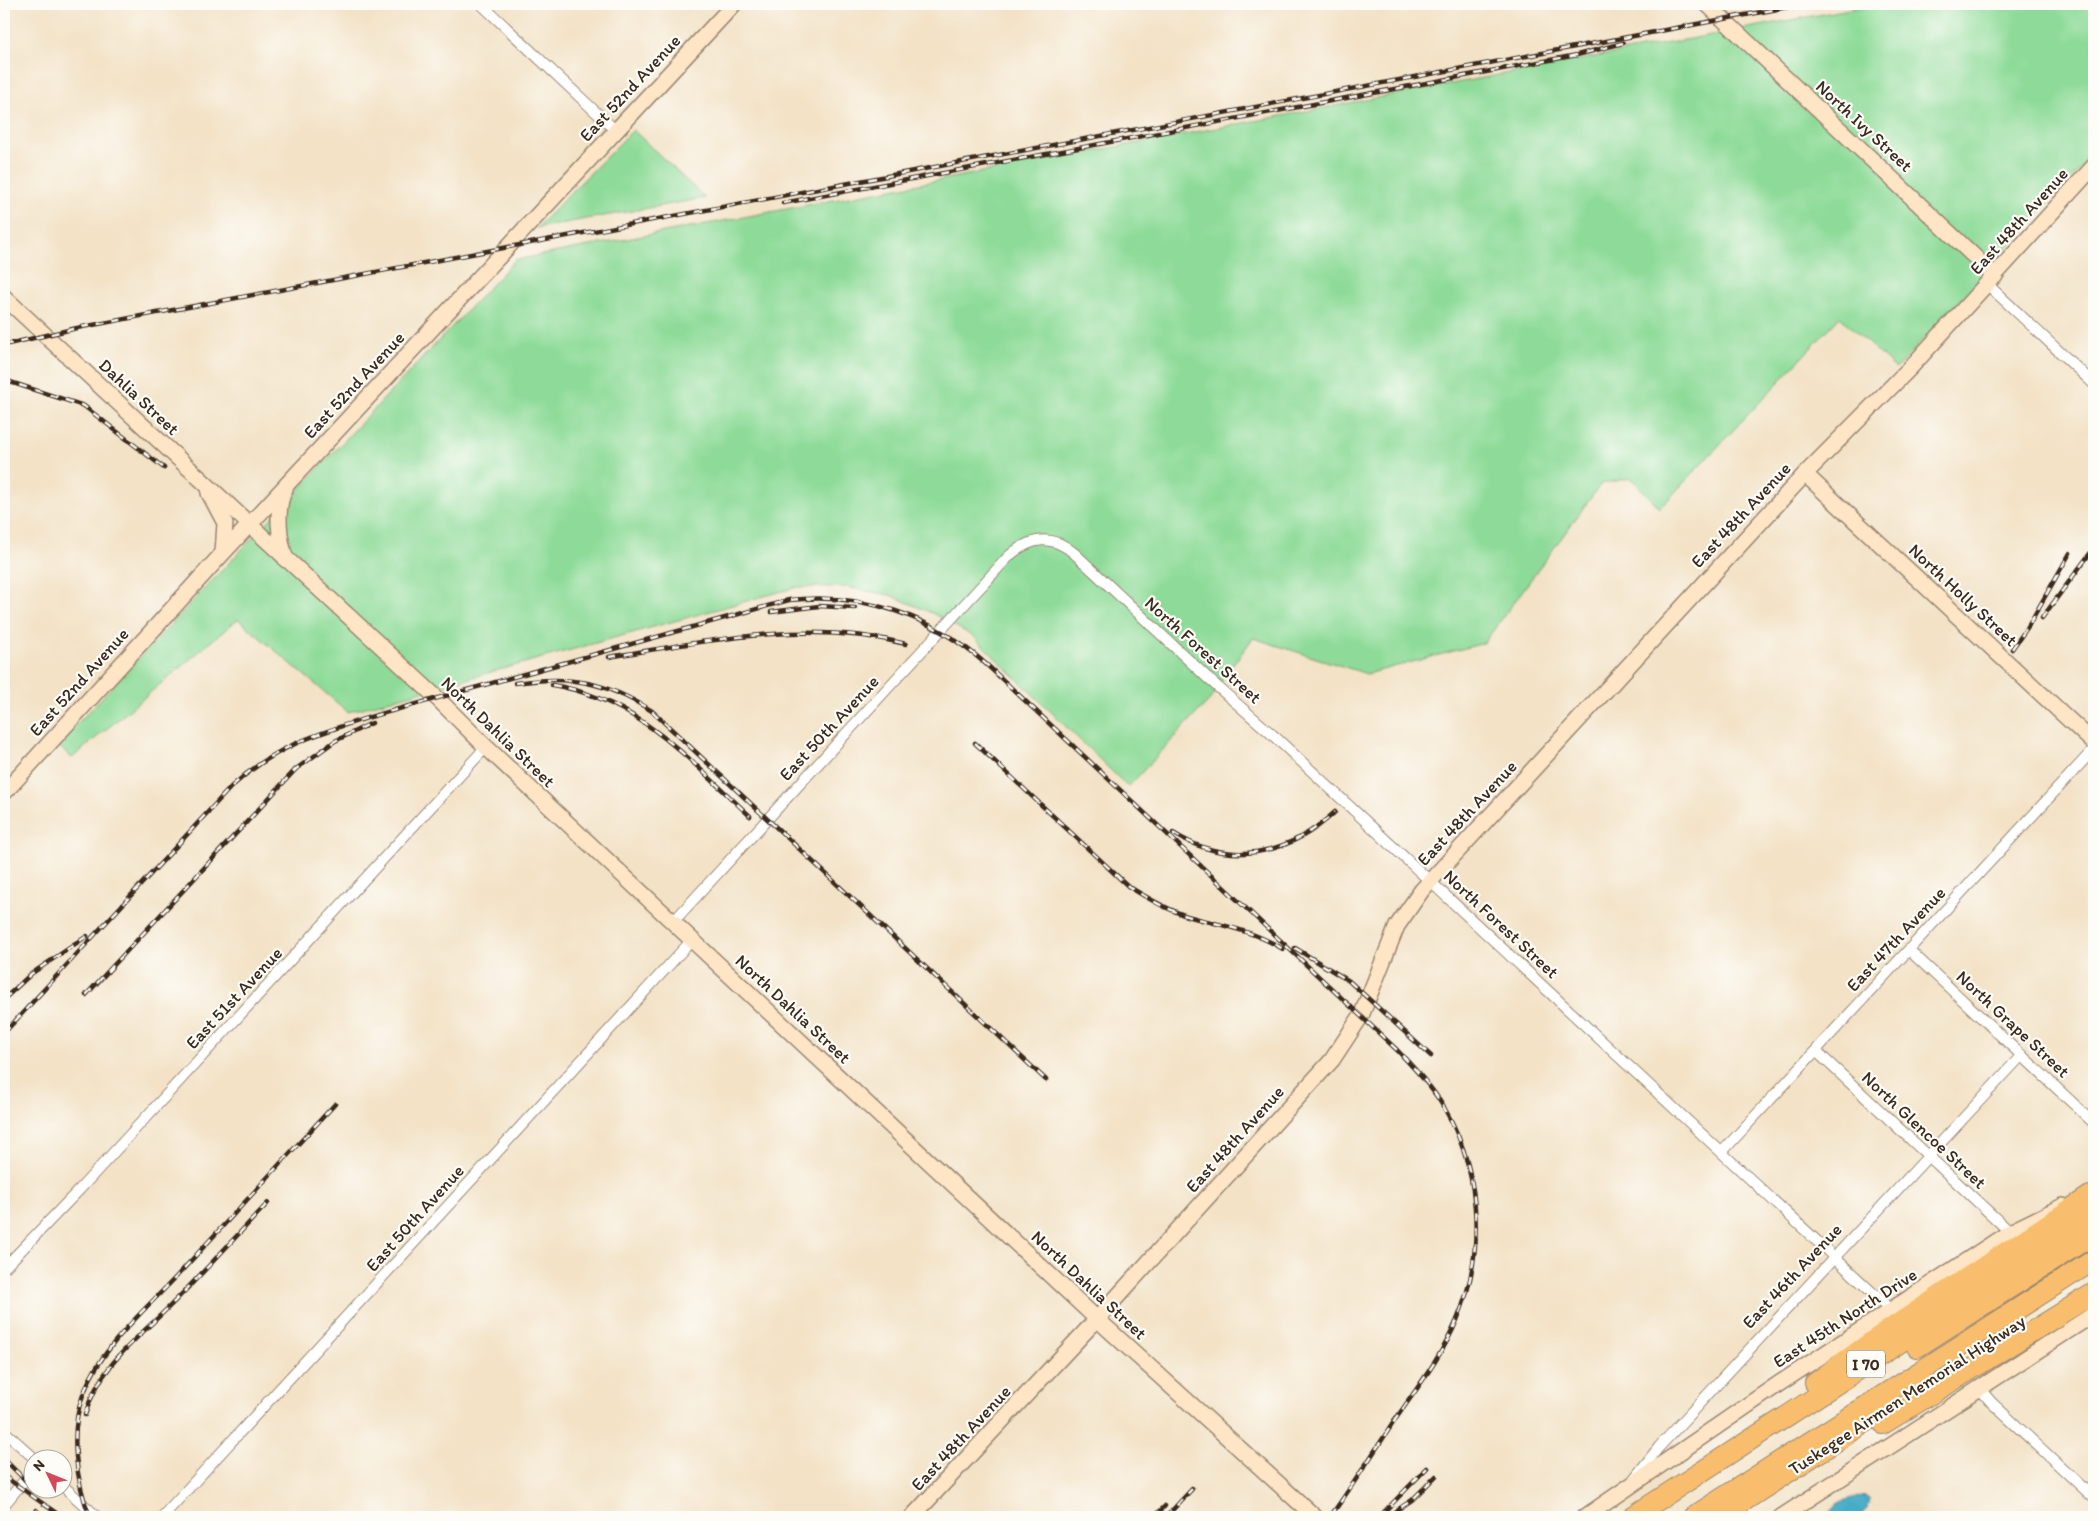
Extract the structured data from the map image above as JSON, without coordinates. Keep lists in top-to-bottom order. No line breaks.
{"streets":{"highway":["I 70","Tuskegee Airmen Memorial Highway"],"street":["East 52nd Avenue","North Ivy Street","East 48th Avenue","Dahlia Street","North Holly Street","North Forest Street","East 50th Avenue","North Dahlia Street","East 47th Avenue","East 51st Avenue","North Grape Street","North Glencoe Street","East 46th Avenue","East 45th North Drive"]},"crossings":[["East 52nd Avenue","Dahlia Street"],["East 52nd Avenue","North Dahlia Street"],["North Ivy Street","East 48th Avenue"],["East 48th Avenue","North Holly Street"],["East 48th Avenue","North Forest Street"],["East 48th Avenue","North Dahlia Street"],["Dahlia Street","North Dahlia Street"],["North Forest Street","East 50th Avenue"],["North Forest Street","East 47th Avenue"],["North Forest Street","East 46th Avenue"],["North Forest Street","East 45th North Drive"],["East 50th Avenue","North Dahlia Street"],["North Dahlia Street","East 51st Avenue"],["East 47th Avenue","North Grape Street"],["East 47th Avenue","North Glencoe Street"],["North Grape Street","East 46th Avenue"],["North Glencoe Street","East 46th Avenue"],["North Glencoe Street","East 45th North Drive"],["East 46th Avenue","East 45th North Drive"]],"north":"top left"}
